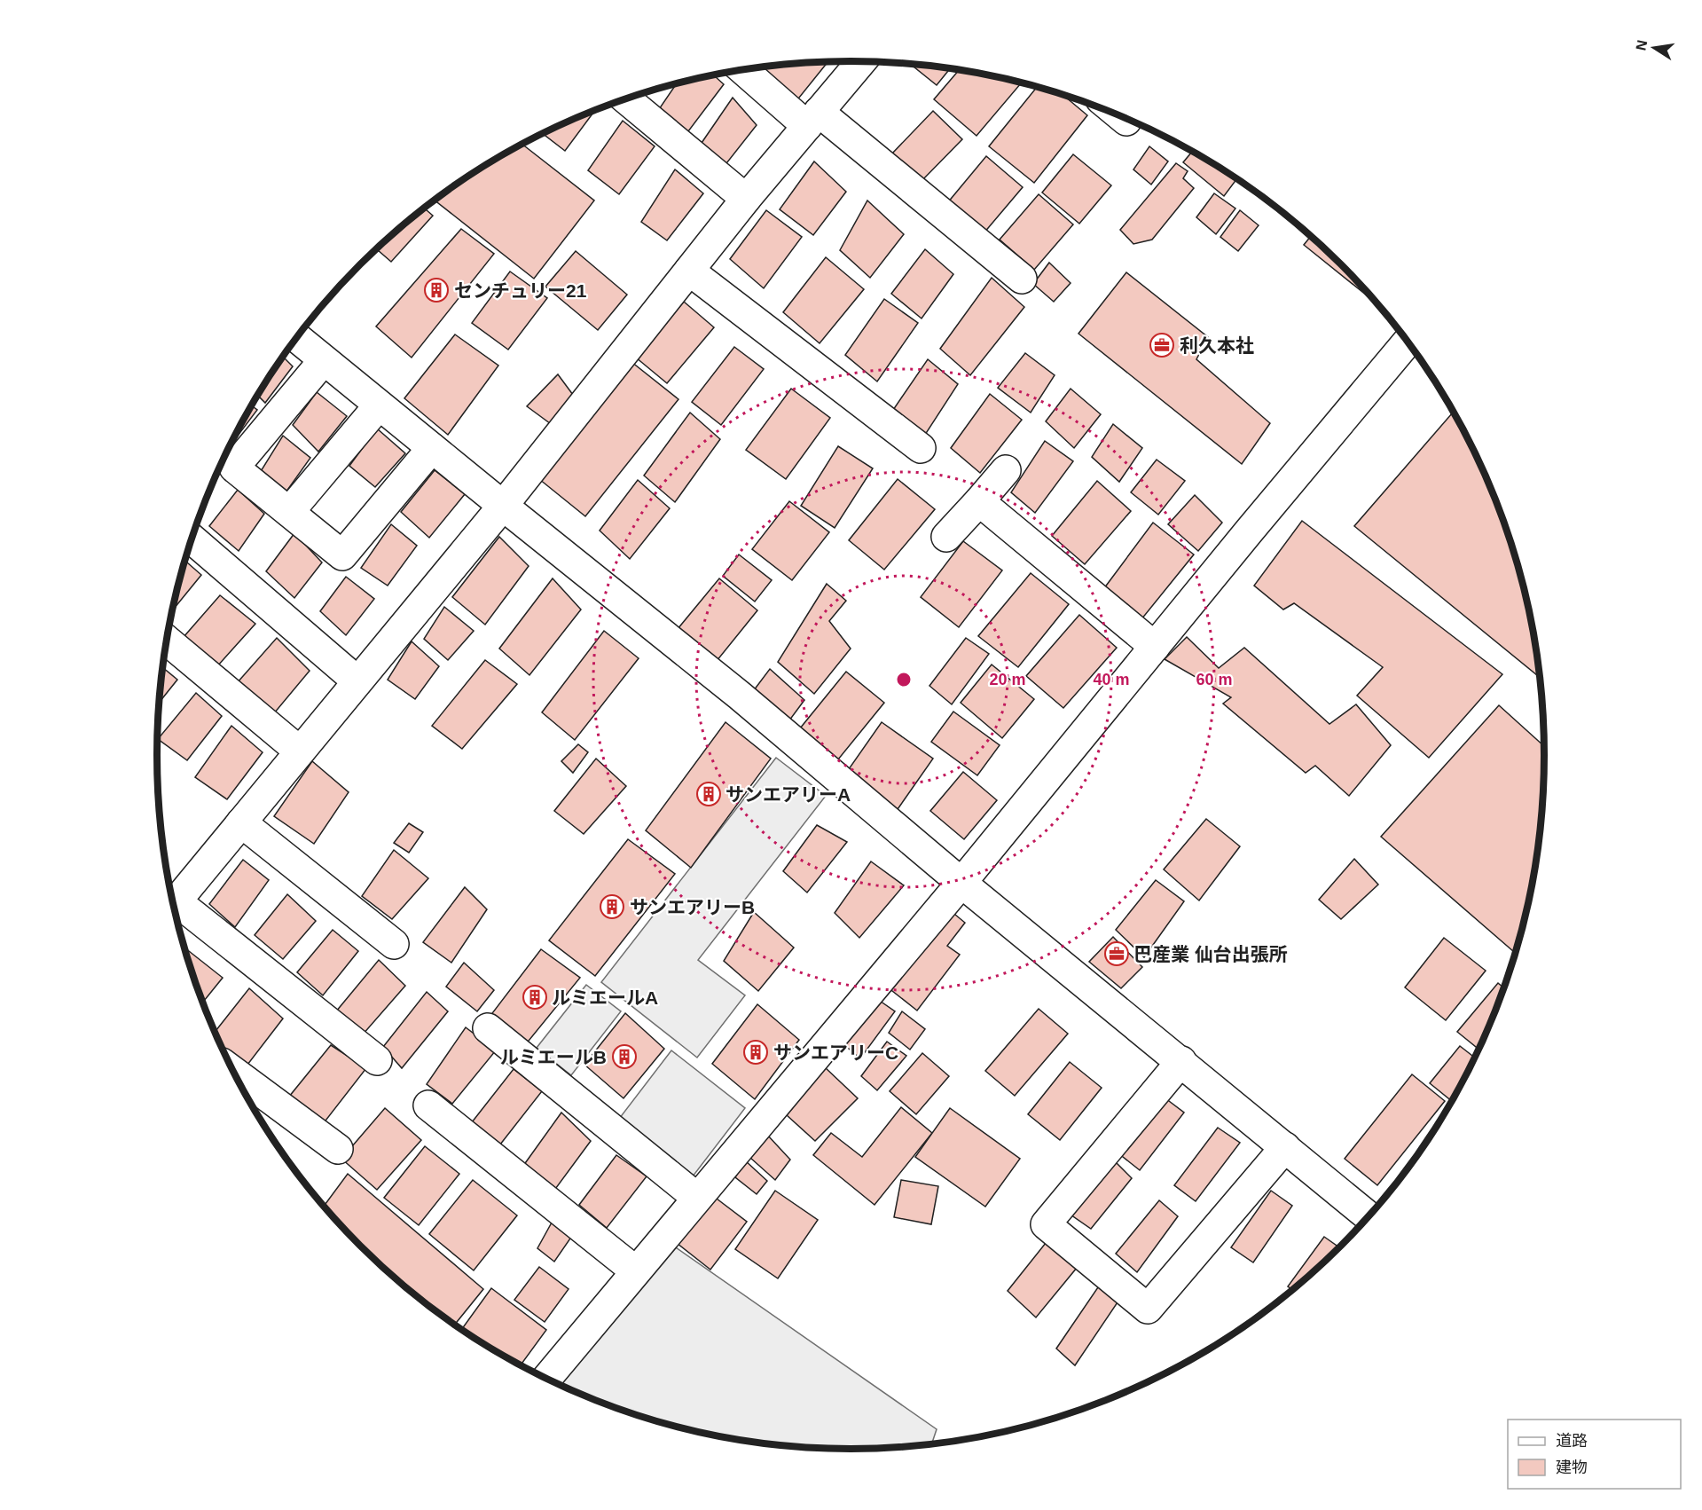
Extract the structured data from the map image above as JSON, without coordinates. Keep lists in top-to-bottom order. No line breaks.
{"places":{"building":["センチュリー21","サンエアリーA","サンエアリーB","ルミエールA","サンエアリーC","ルミエールB"],"office":["利久本社","巴産業 仙台出張所"]},"legend":["道路","建物"],"north":"left","rings":["20 m","40 m","60 m"]}
